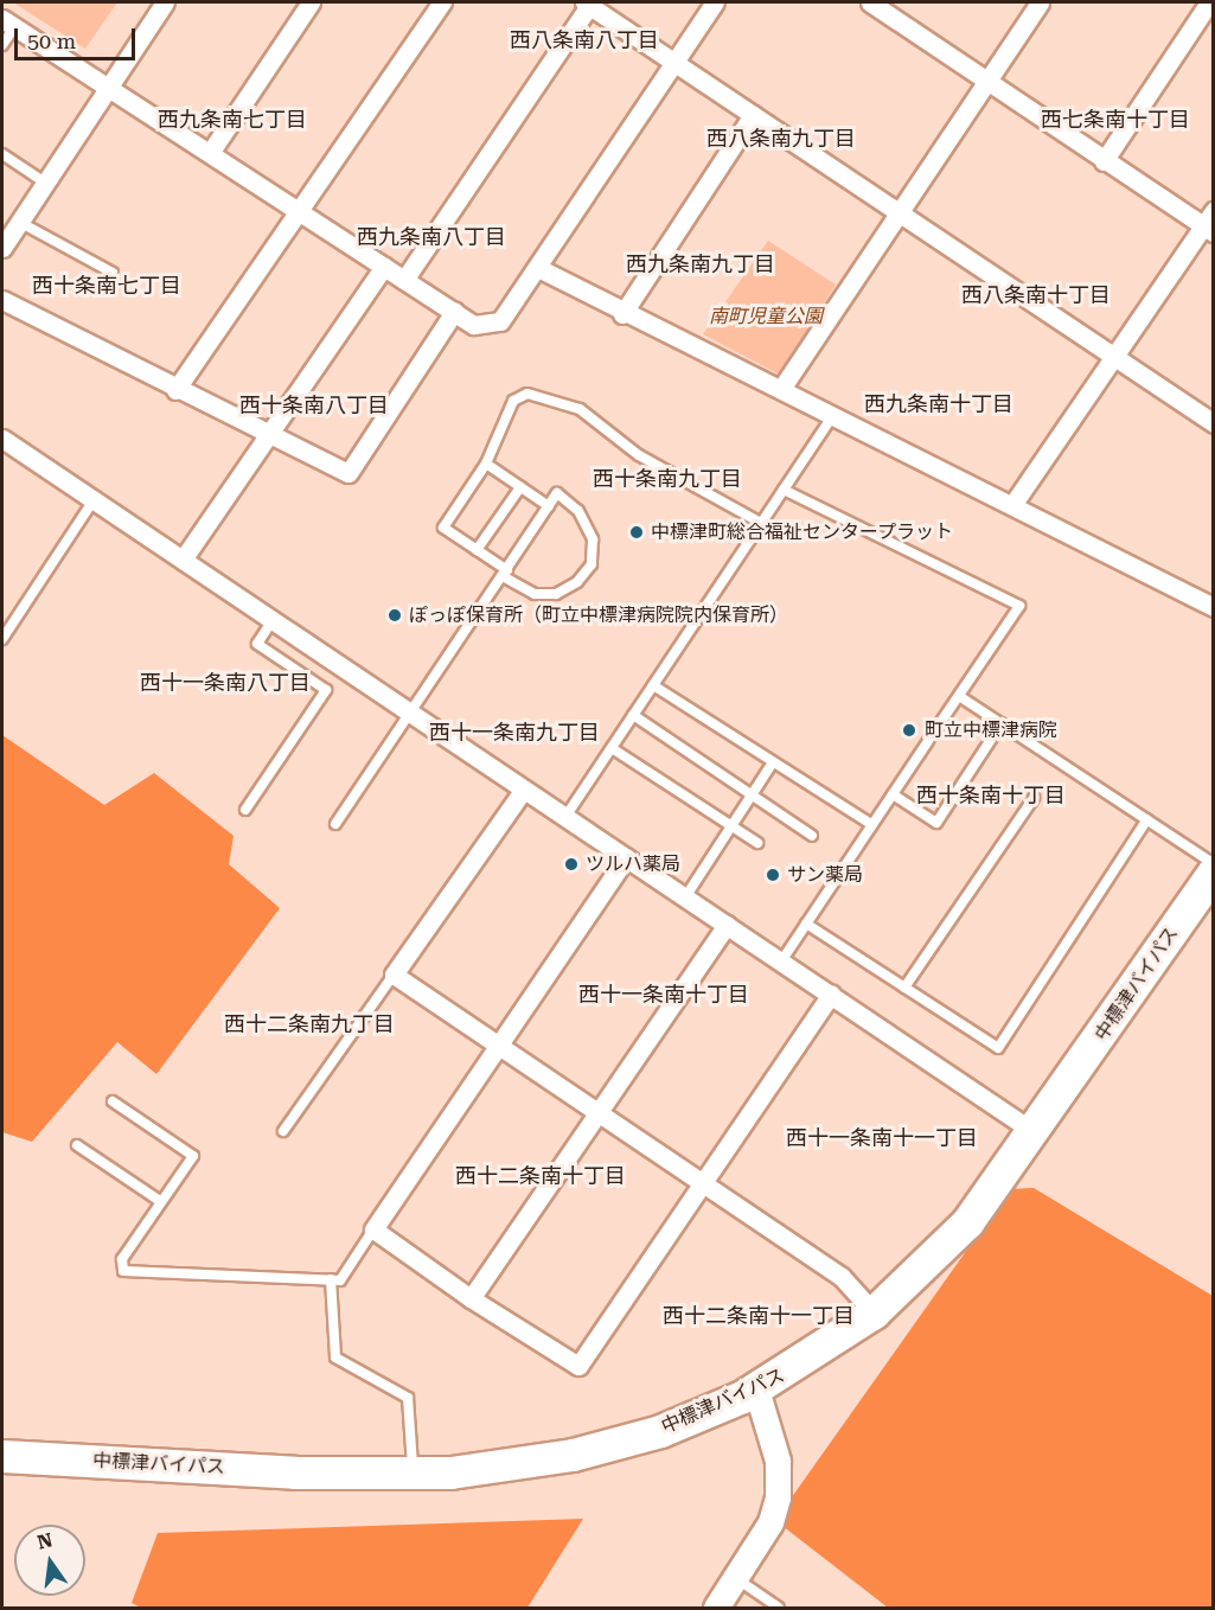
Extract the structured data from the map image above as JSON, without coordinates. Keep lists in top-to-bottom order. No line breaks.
{"streets":{"highway":["中標津バイパス"]},"districts":["西八条南八丁目","西九条南七丁目","西七条南十丁目","西八条南九丁目","西九条南八丁目","西九条南九丁目","西十条南七丁目","西八条南十丁目","西九条南十丁目","西十条南八丁目","西十条南九丁目","西十一条南八丁目","西十一条南九丁目","西十条南十丁目","西十一条南十丁目","西十二条南九丁目","西十一条南十一丁目","西十二条南十丁目","西十二条南十一丁目"],"parks":["南町児童公園"],"places":["中標津町総合福祉センタープラット","ぽっぽ保育所（町立中標津病院院内保育所）","町立中標津病院","ツルハ薬局","サン薬局"],"scale_bar":"50 m","north":"top"}
